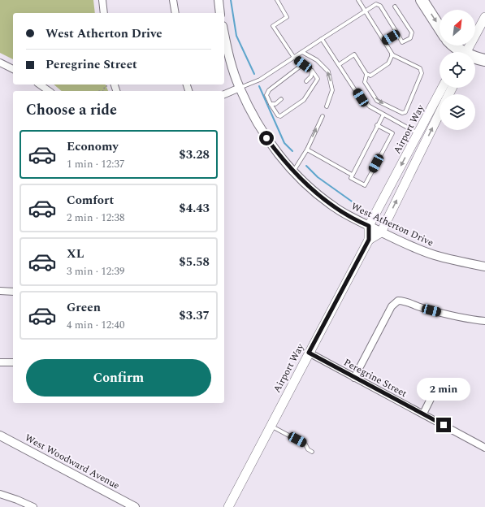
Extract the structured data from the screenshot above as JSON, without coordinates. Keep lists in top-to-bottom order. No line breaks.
{"streets":{"main road":["Airport Way"],"street":["West Atherton Drive","Peregrine Street","West Woodward Avenue"]},"crossings":[["Airport Way","West Atherton Drive"],["Airport Way","Peregrine Street"]],"north":"top right","page":{"banner":["West Atherton Drive","Peregrine Street"],"heading":"Choose a ride","list":[{"name":"Economy","note":"1 min · 12:37","value":"$3.28"},{"name":"Comfort","note":"2 min · 12:38","value":"$4.43"},{"name":"XL","note":"3 min · 12:39","value":"$5.58"},{"name":"Green","note":"4 min · 12:40","value":"$3.37"}],"buttons":"Confirm","bubble":"2 min"}}
